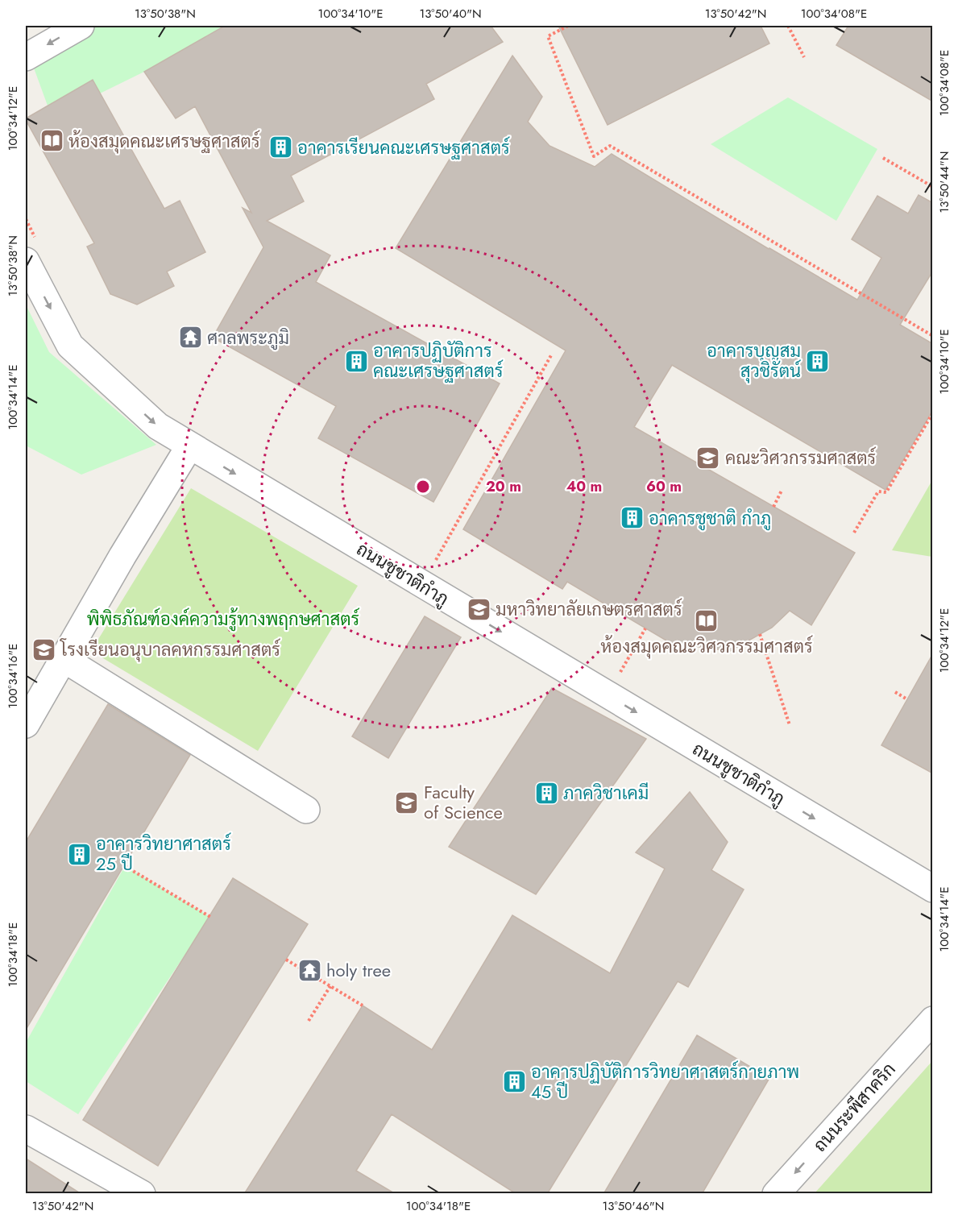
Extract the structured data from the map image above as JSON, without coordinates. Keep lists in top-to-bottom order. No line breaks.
{"streets":{"lane":["ถนนชูชาติกำภู","ถนนระพีสาคริก"]},"one_way":["ถนนชูชาติกำภู","ถนนระพีสาคริก"],"parks":["พิพิธภัณฑ์องค์ความรู้ทางพฤกษศาสตร์"],"places":{"library":["ห้องสมุดคณะเศรษฐศาสตร์","ห้องสมุดคณะวิศวกรรมศาสตร์"],"building":["อาคารเรียนคณะเศรษฐศาสตร์","อาคารปฏิบัติการ คณะเศรษฐศาสตร์","อาคารบุญสม สุวชิรัตน์","อาคารชูชาติ กำภู","ภาควิชาเคมี","อาคารวิทยาศาสตร์ 25 ปี","อาคารปฏิบัติการวิทยาศาสตร์กายภาพ 45 ปี"],"temple":["ศาลพระภูมิ","holy tree"],"school or university":["คณะวิศวกรรมศาสตร์","มหาวิทยาลัยเกษตรศาสตร์","โรงเรียนอนุบาลคหกรรมศาสตร์","Faculty of Science"]},"coordinates":["13°50'38\"N","100°34'10\"E","13°50'40\"N","13°50'42\"N","100°34'08\"E","100°34'12\"E","13°50'44\"N","100°34'14\"E","100°34'16\"E","100°34'18\"E","13°50'46\"N"],"rings":["20 m","40 m","60 m"]}
